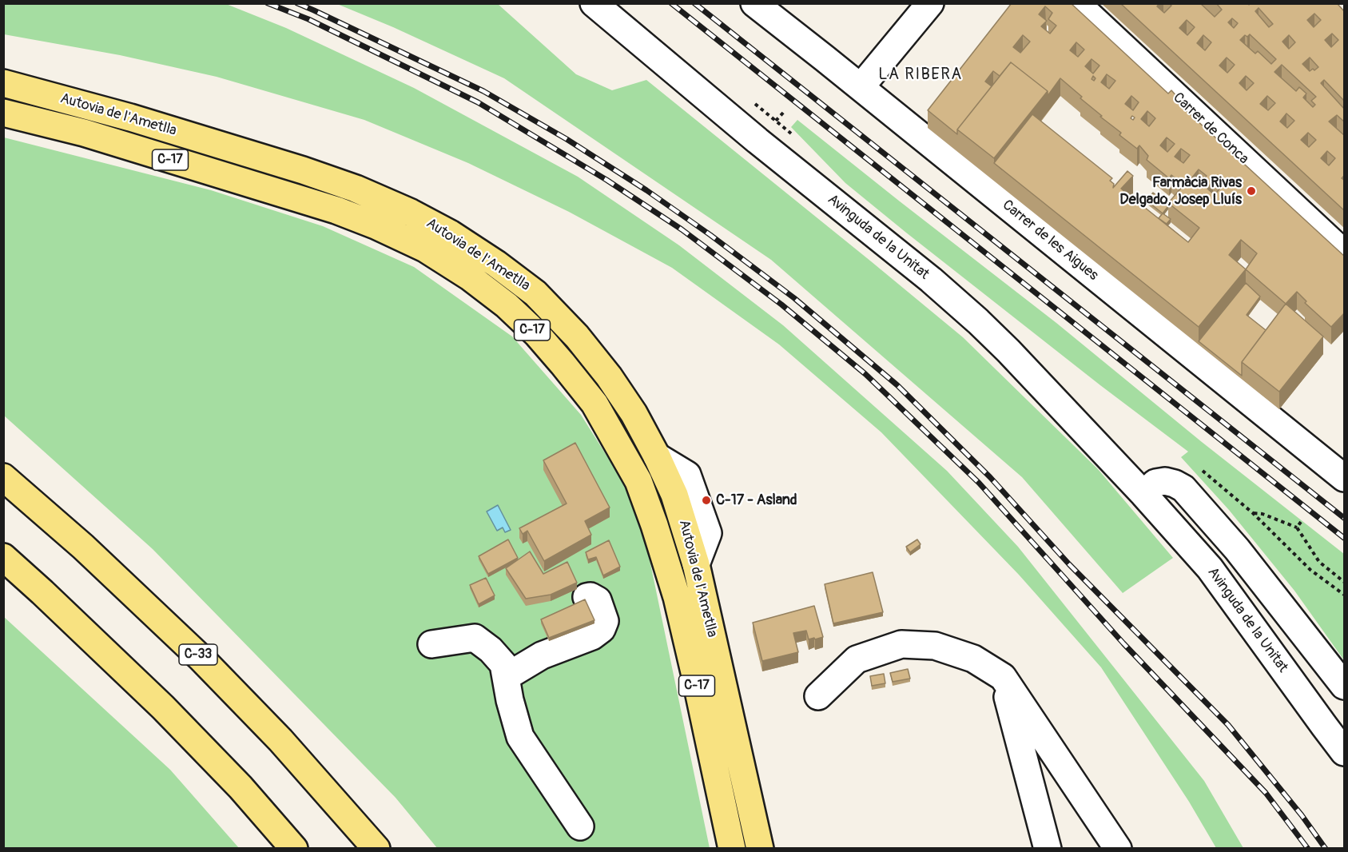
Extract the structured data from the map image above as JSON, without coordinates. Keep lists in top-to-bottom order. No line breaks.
{"streets":{"highway":["Autovia de l'Ametlla","C-17","C-33"],"street":["Carrer de Conca","Avinguda de la Unitat","Carrer de les Aigues"]},"districts":["LA RIBERA"],"places":["Farmàcia Rivas Delgado, Josep Lluís","C-17 - Asland"]}
